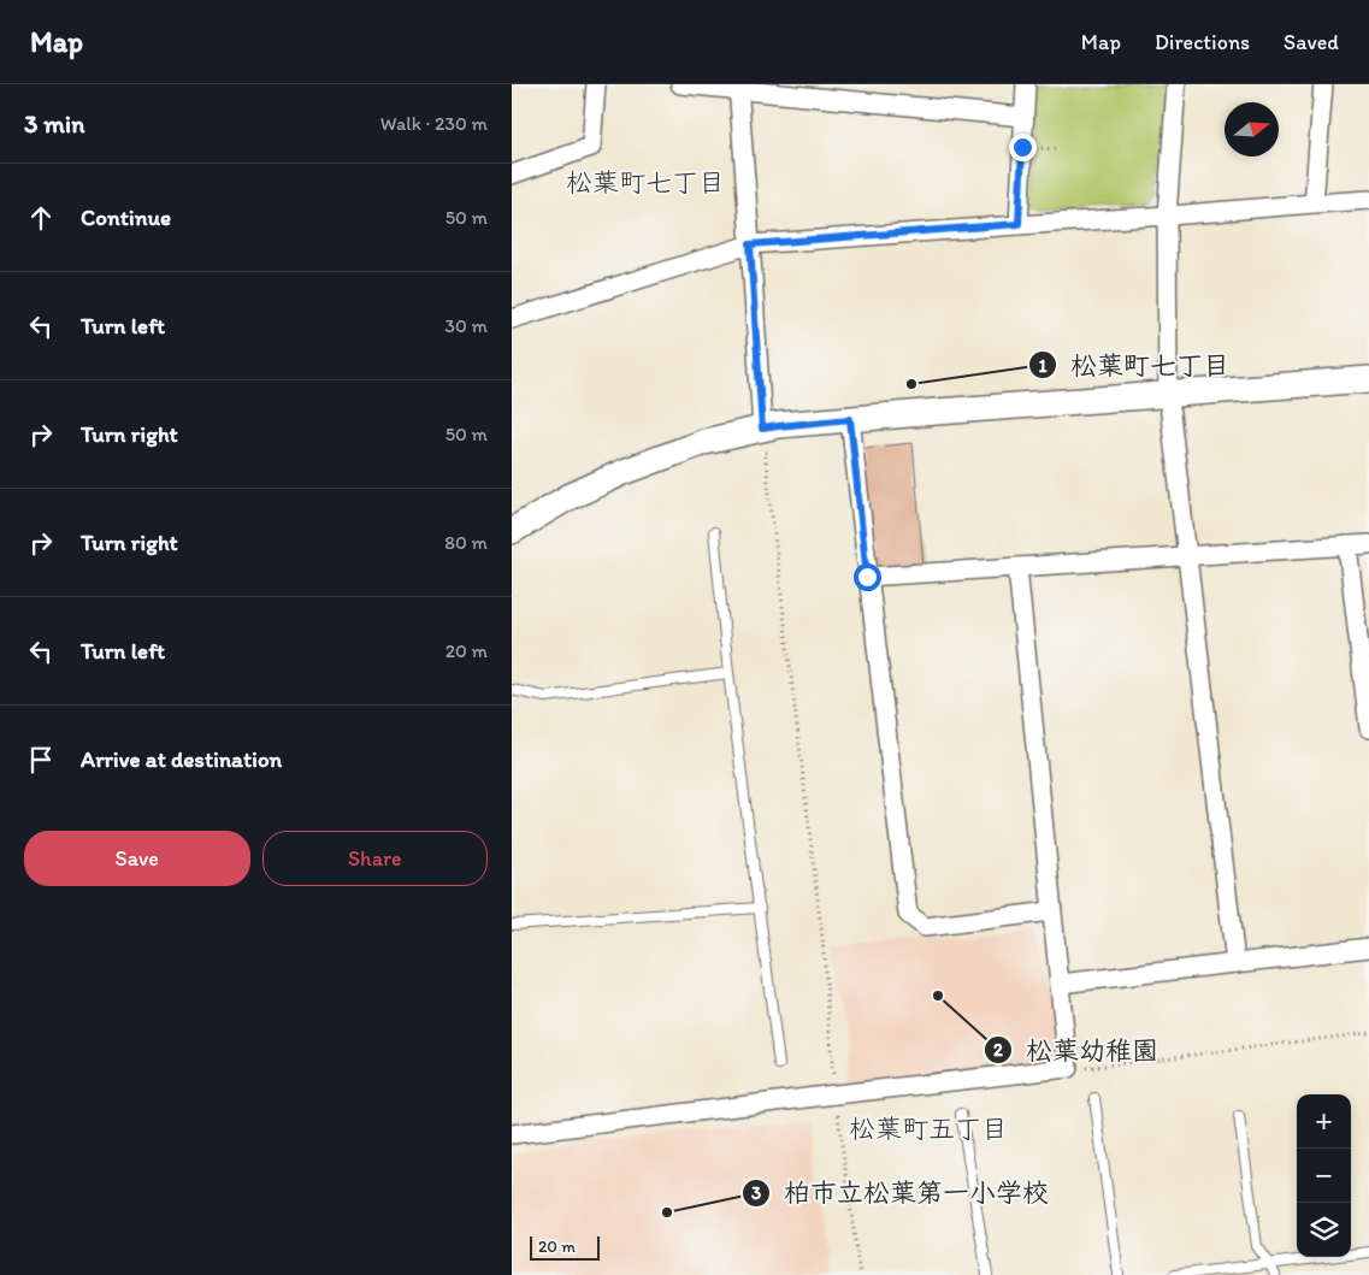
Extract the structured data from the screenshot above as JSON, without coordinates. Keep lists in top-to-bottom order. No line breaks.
{"districts":["松葉町七丁目","松葉町五丁目"],"places":["松葉町七丁目","松葉幼稚園","柏市立松葉第一小学校"],"scale_bar":"20 m","north":"right","page":{"header":"Map","nav":["Map","Directions","Saved"],"heading":["3 min","Walk · 230 m"],"list":[["Continue","50 m"],["Turn left","30 m"],["Turn right","50 m"],["Turn right","80 m"],["Turn left","20 m"],"Arrive at destination"],"buttons":["Save","Share"],"map_buttons":["+","−"],"scale":"20 m"}}
